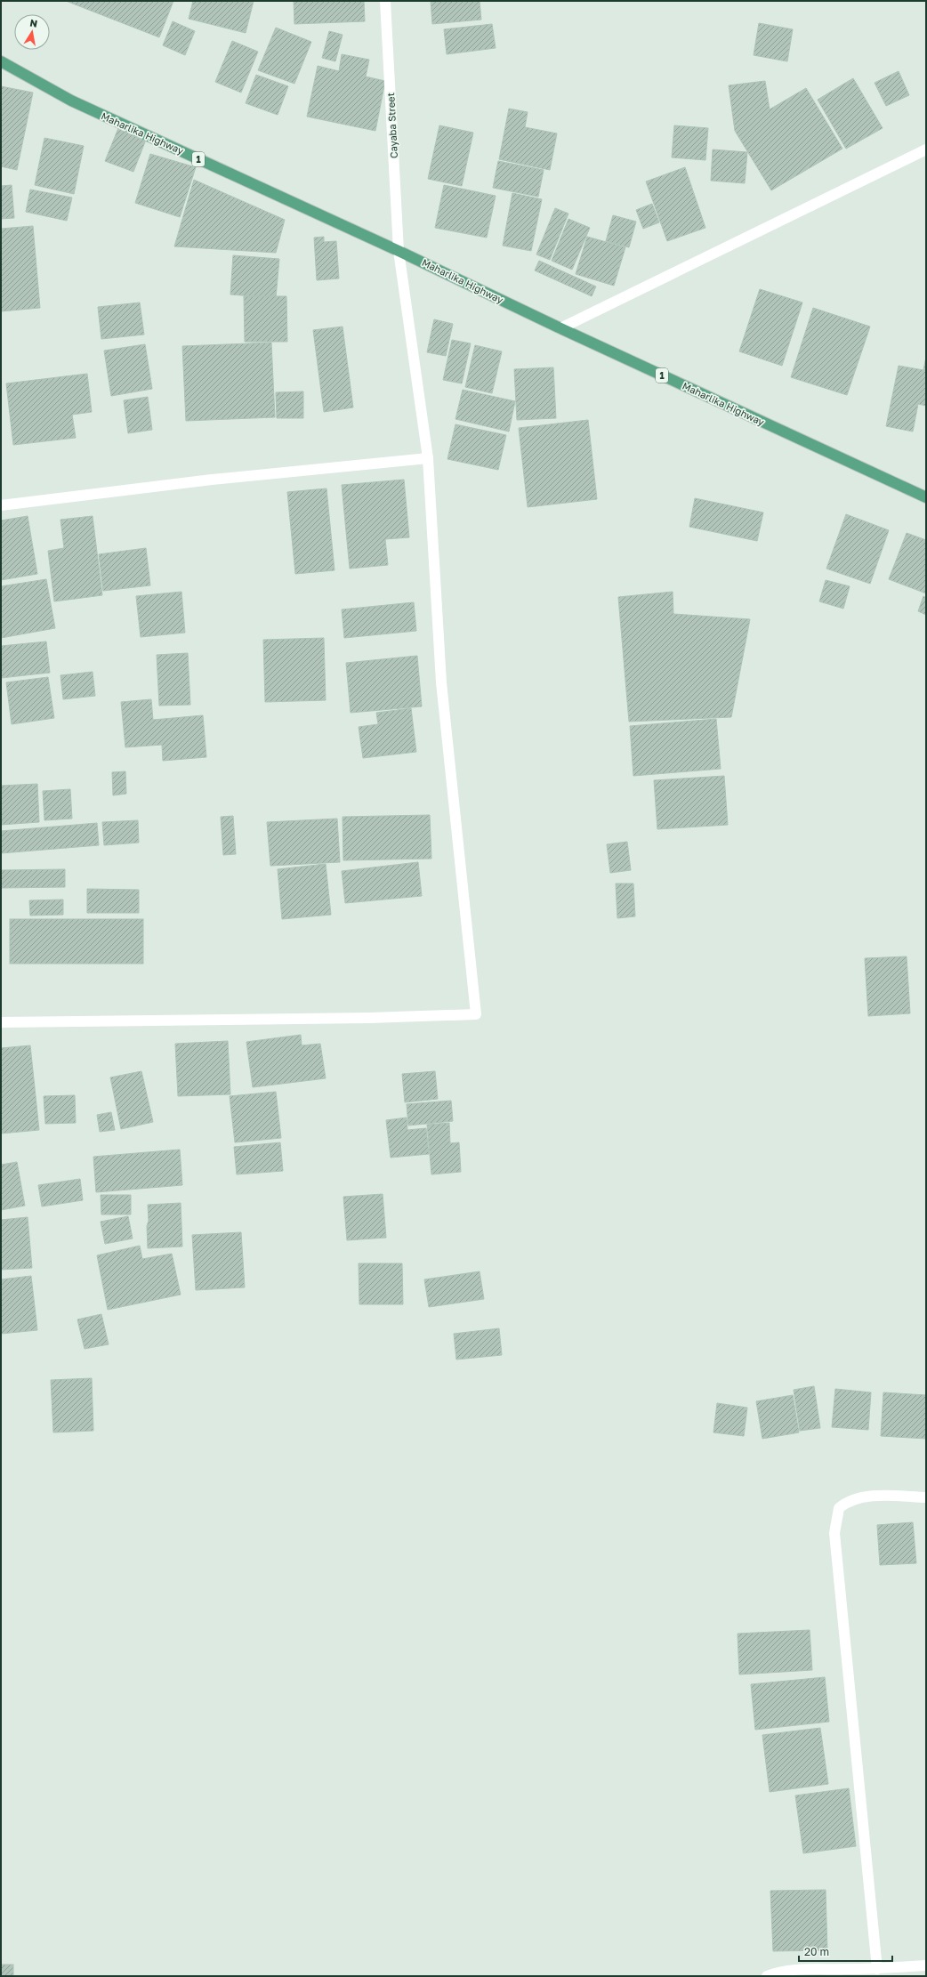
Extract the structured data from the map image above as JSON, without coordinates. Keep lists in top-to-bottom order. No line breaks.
{"streets":{"main road":["Maharlika Highway","1"],"street":["Cayaba Street"]},"crossings":[["Cayaba Street","Maharlika Highway"]],"scale_bar":"20 m","north":"top"}
